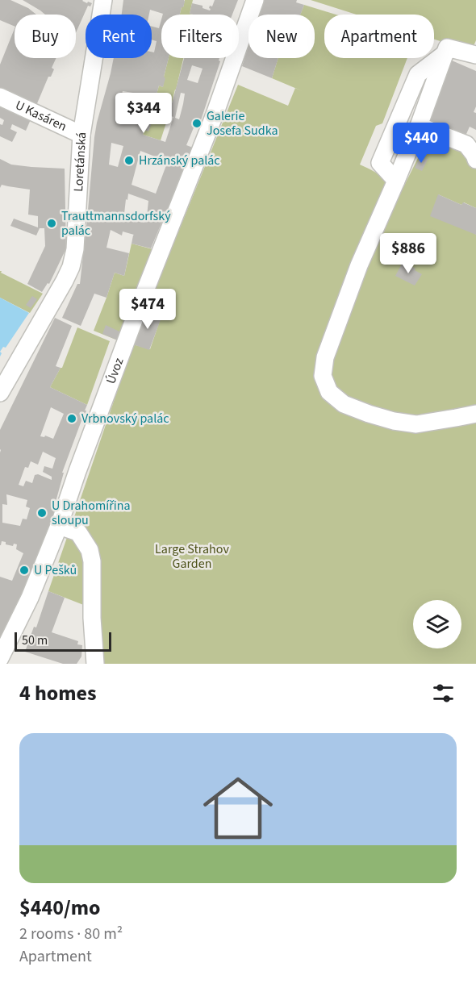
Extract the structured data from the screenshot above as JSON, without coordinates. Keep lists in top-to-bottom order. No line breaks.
{"streets":{"street":["U Kasáren","Loretánská","Úvoz"]},"crossings":[["U Kasáren","Loretánská"]],"parks":["Large Strahov Garden"],"places":["Galerie Josefa Sudka","Hrzánský palác","Trauttmannsdorfský palác","Vrbnovský palác","U Drahomířina sloupu","U Pešků"],"scale_bar":"50 m","page":{"chip":["Buy","Rent","Filters","New","Apartment"],"price":["$344","$440","$886","$474"],"scale":"50 m","heading":"4 homes","list":[{"name":"$440/mo","note":"2 rooms · 80 m² · Apartment"}]}}
